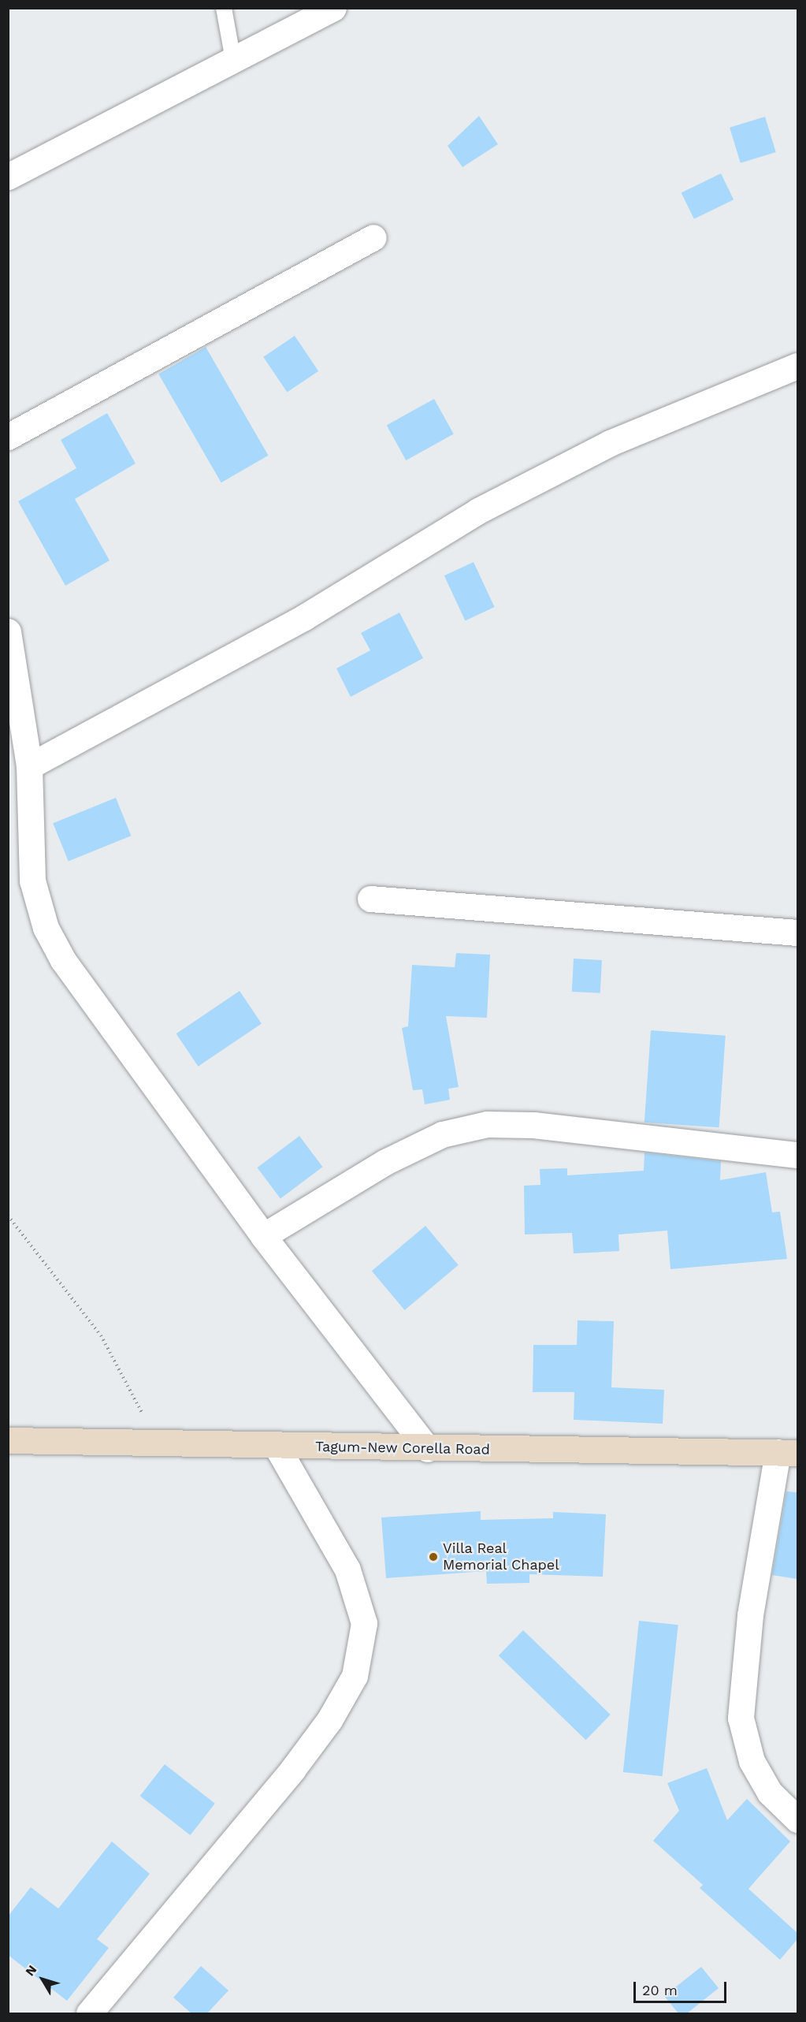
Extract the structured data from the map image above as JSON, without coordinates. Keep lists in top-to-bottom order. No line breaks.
{"streets":{"main road":["Tagum-New Corella Road"]},"places":["Villa Real Memorial Chapel"],"scale_bar":"20 m","north":"top left"}
